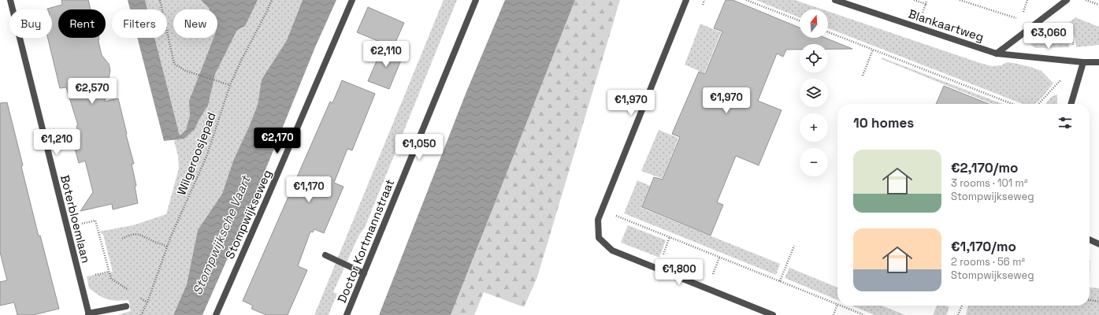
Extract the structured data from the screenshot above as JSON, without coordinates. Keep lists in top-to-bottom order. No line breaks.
{"streets":{"street":["Blankaartweg","Stompwijkseweg","Boterbloemlaan","Doctor Kortmannstraat"],"path":["Wilgeroosjepad"]},"water":["Stompwijksche Vaart"],"north":"top","page":{"map_buttons":["+","−"],"chip":["Buy","Rent","Filters","New"],"price":["€3,060","€2,110","€2,570","€1,970","€1,970","€2,170","€1,210","€1,050","€1,170","€1,800"],"heading":"10 homes","list":[{"name":"€2,170/mo","note":"3 rooms · 101 m² · Stompwijkseweg"},{"name":"€1,170/mo","note":"2 rooms · 56 m² · Stompwijkseweg"}]}}
